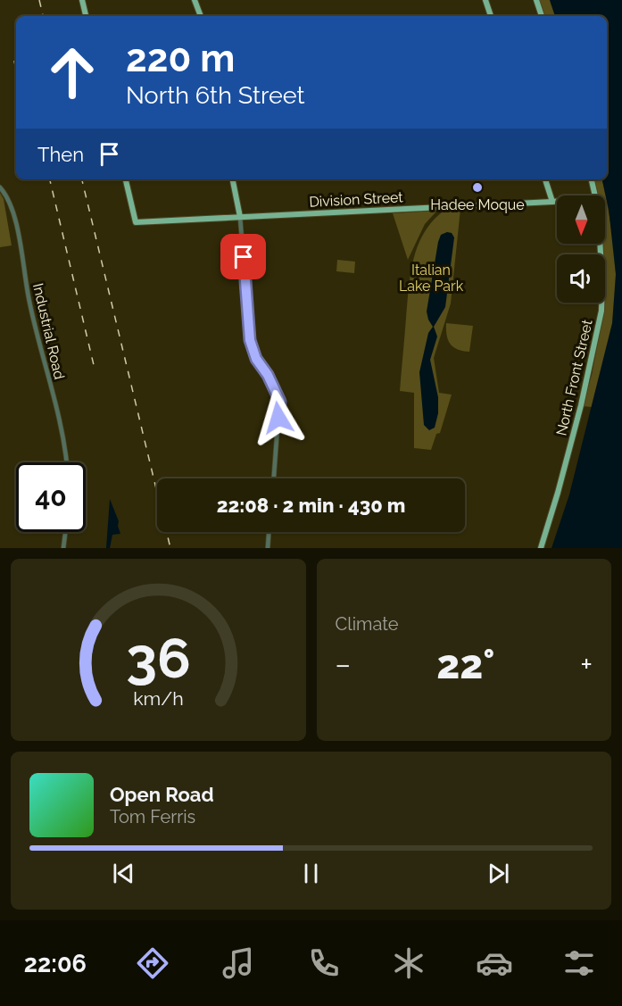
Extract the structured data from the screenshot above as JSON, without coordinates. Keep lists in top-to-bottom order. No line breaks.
{"streets":{"main road":["Division Street","North Front Street"],"street":["Industrial Road"]},"parks":["Italian Lake Park"],"places":["Hadee Moque"],"north":"bottom","page":{"turn":["220 m","North 6th Street"],"then":"Then","limit":"40","trip":"22:08 · 2 min · 430 m","tile":"Climate","heat":["−","22°","+"],"song":["Open Road","Tom Ferris"],"tabs":"22:06","gauge":["36","km/h"]}}
